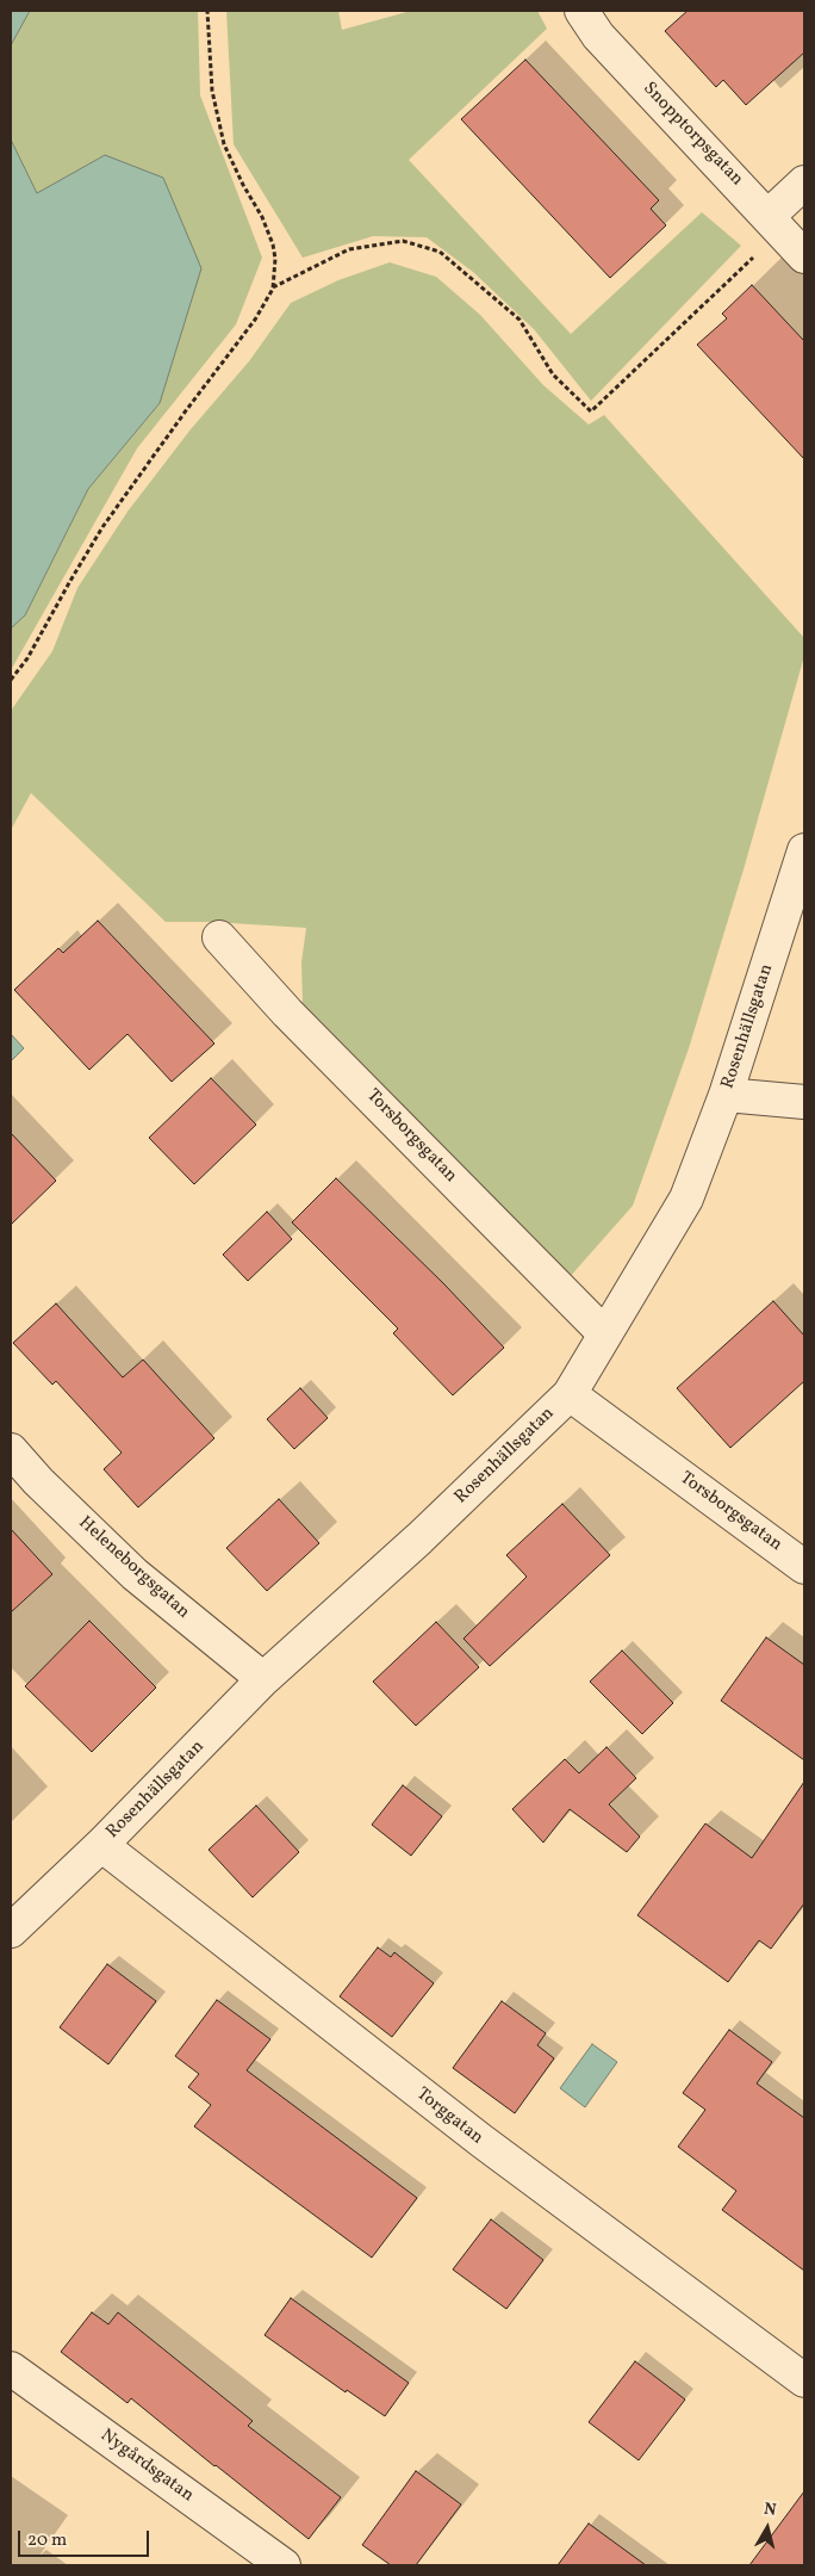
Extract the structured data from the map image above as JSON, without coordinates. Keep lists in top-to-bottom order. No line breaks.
{"streets":{"street":["Snopptorpsgatan","Rosenhällsgatan","Torsborgsgatan","Heleneborgsgatan","Torggatan","Nygårdsgatan"]},"crossings":[["Rosenhällsgatan","Torsborgsgatan"],["Rosenhällsgatan","Heleneborgsgatan"],["Rosenhällsgatan","Torggatan"]],"scale_bar":"20 m","north":"top"}
